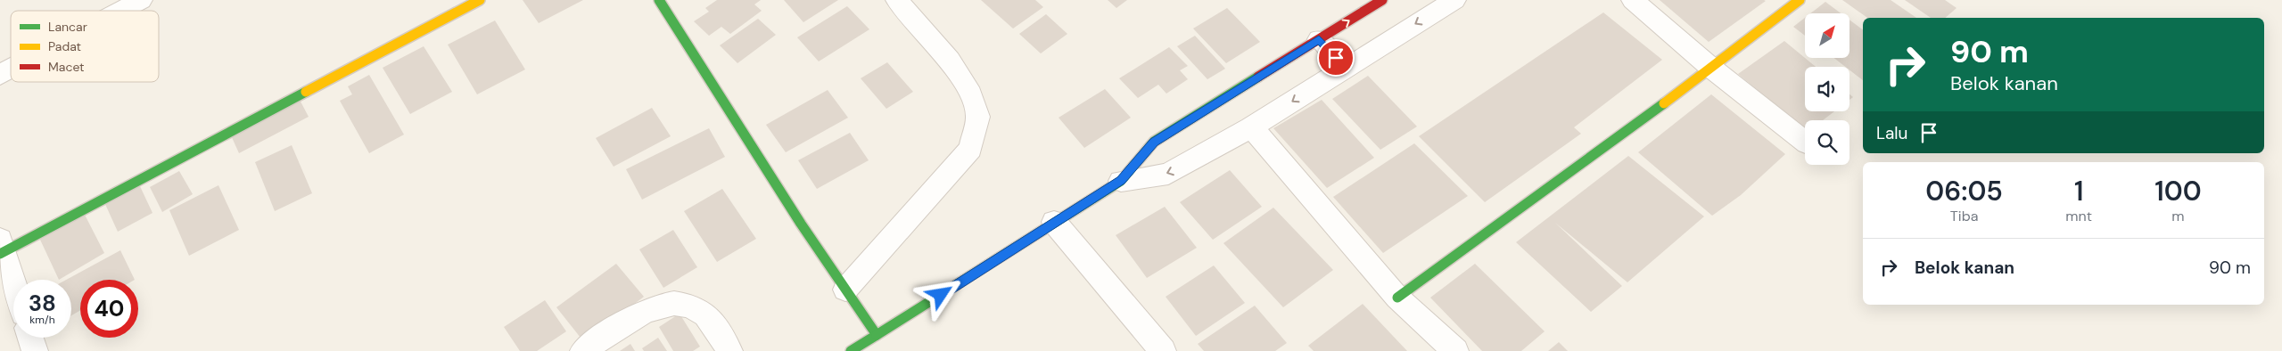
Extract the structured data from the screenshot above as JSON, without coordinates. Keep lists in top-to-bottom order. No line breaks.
{"legend":["Lancar","Padat","Macet"],"north":"top right","page":{"turn":["90 m","Belok kanan"],"then":"Lalu","eta":["06:05","Tiba","1","mnt","100","m"],"list":[{"name":"Belok kanan","value":"90 m"}],"speed":"38 km/h","limit":"40"}}
